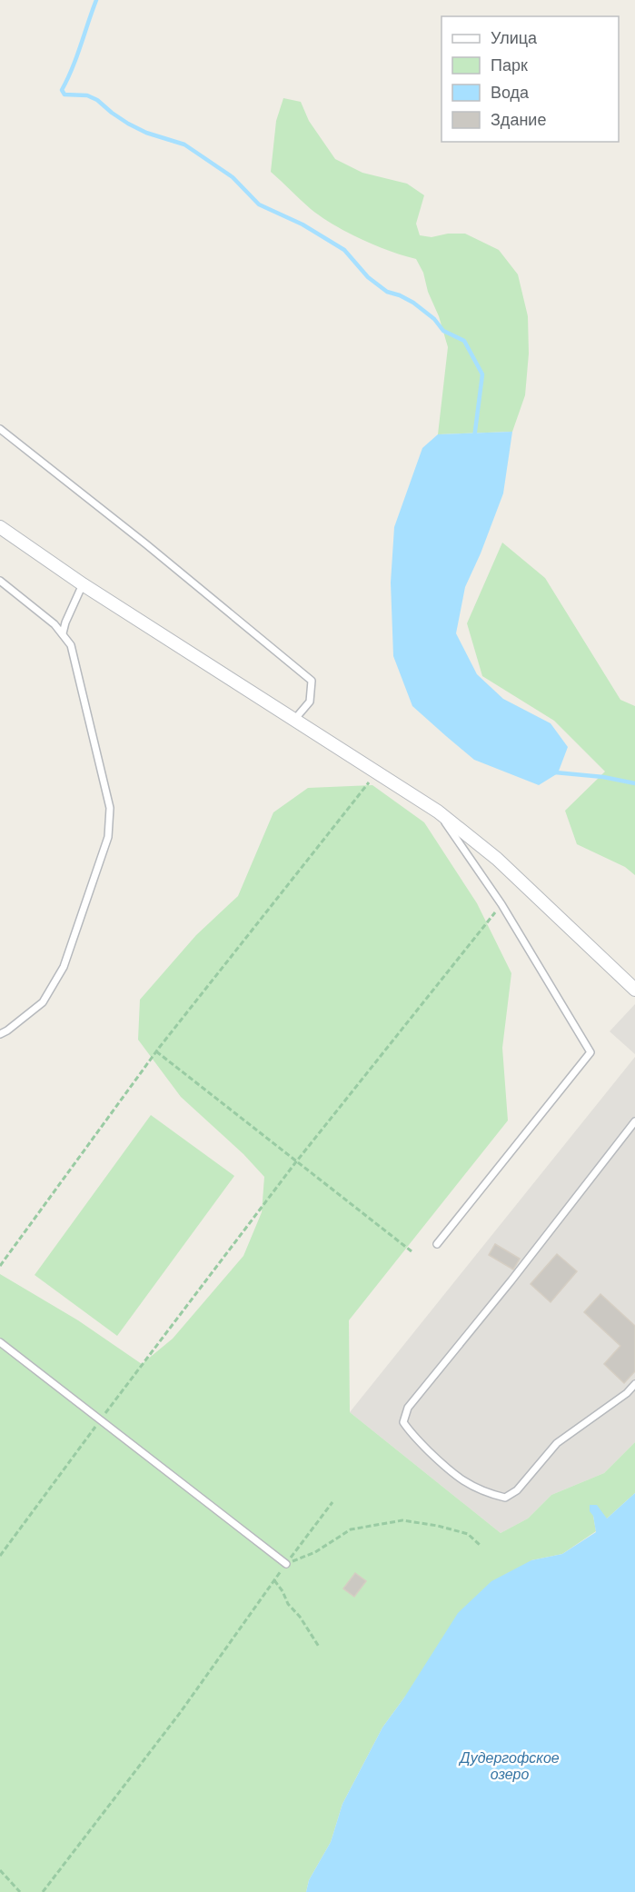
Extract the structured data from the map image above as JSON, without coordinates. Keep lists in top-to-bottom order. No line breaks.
{"water":["Дудергофское озеро"],"legend":["Улица","Парк","Вода","Здание"]}
